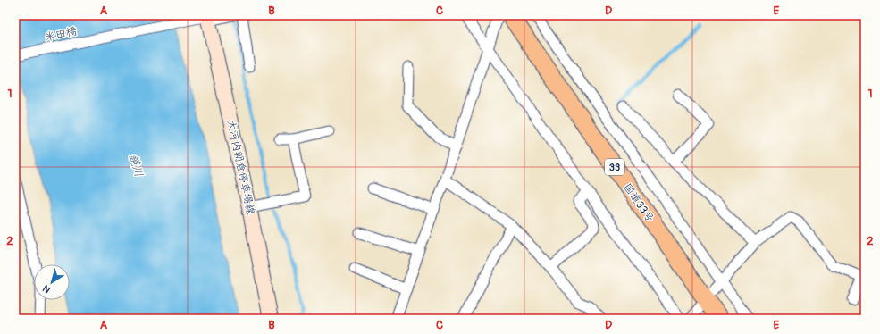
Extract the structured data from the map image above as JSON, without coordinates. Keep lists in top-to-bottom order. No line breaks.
{"streets":{"highway":["33","国道33号"],"main road":["大河内朝倉停車場線"],"street":["米田橋"]},"crossings":[["米田橋","大河内朝倉停車場線"]],"water":["鏡川"],"north":"bottom left","grid":{"columns":["A","B","C","D","E"],"rows":["1","2"]}}
